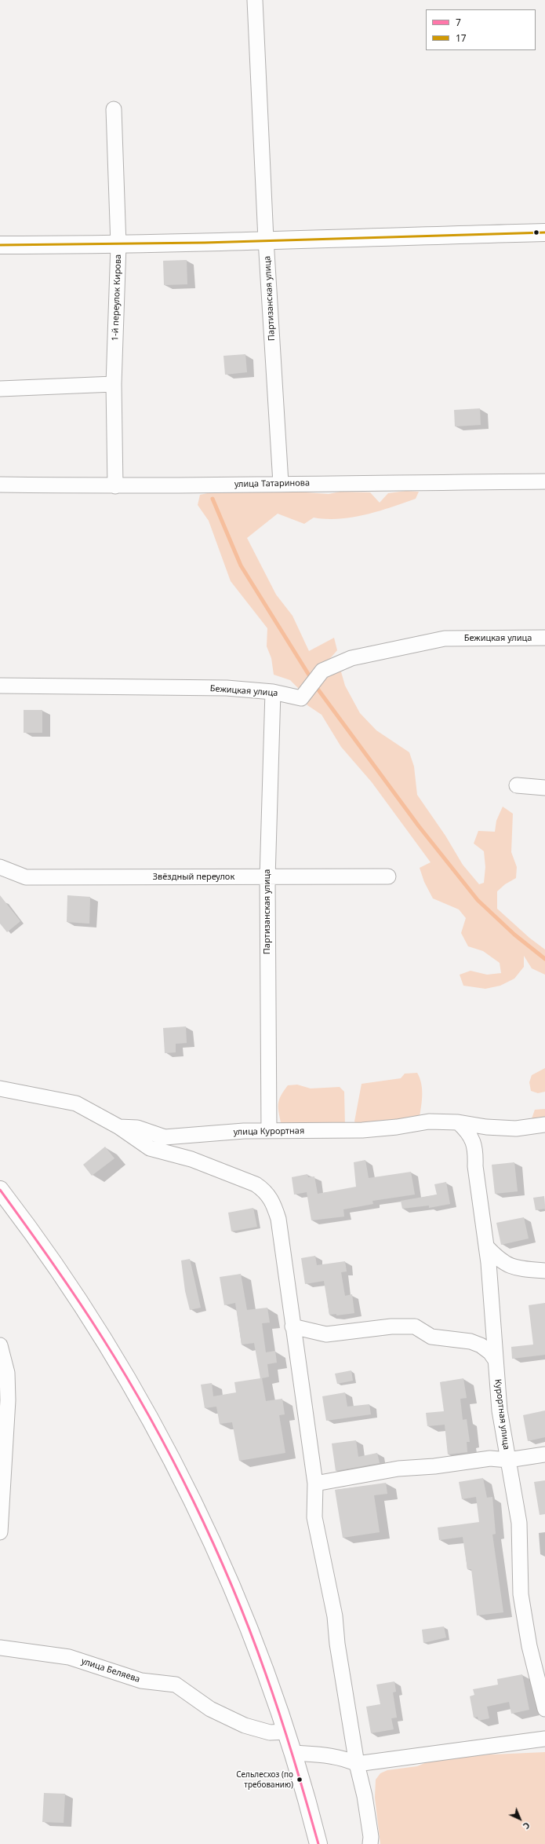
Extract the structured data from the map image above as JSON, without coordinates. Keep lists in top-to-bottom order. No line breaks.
{"streets":{"street":["1-й переулок Кирова","Партизанская улица","улица Татаринова","Бежицкая улица","Звёздный переулок","улица Курортная","Курортная улица","улица Беляева"]},"crossings":[["1-й переулок Кирова","улица Татаринова"],["Партизанская улица","улица Татаринова"],["Партизанская улица","Бежицкая улица"],["Партизанская улица","Звёздный переулок"],["Партизанская улица","улица Курортная"],["улица Курортная","Курортная улица"]],"places":["Сельлесхоз (по требованию)"],"lines":["transit line 17","transit line 7"],"legend":["7","17"],"north":"bottom right"}
